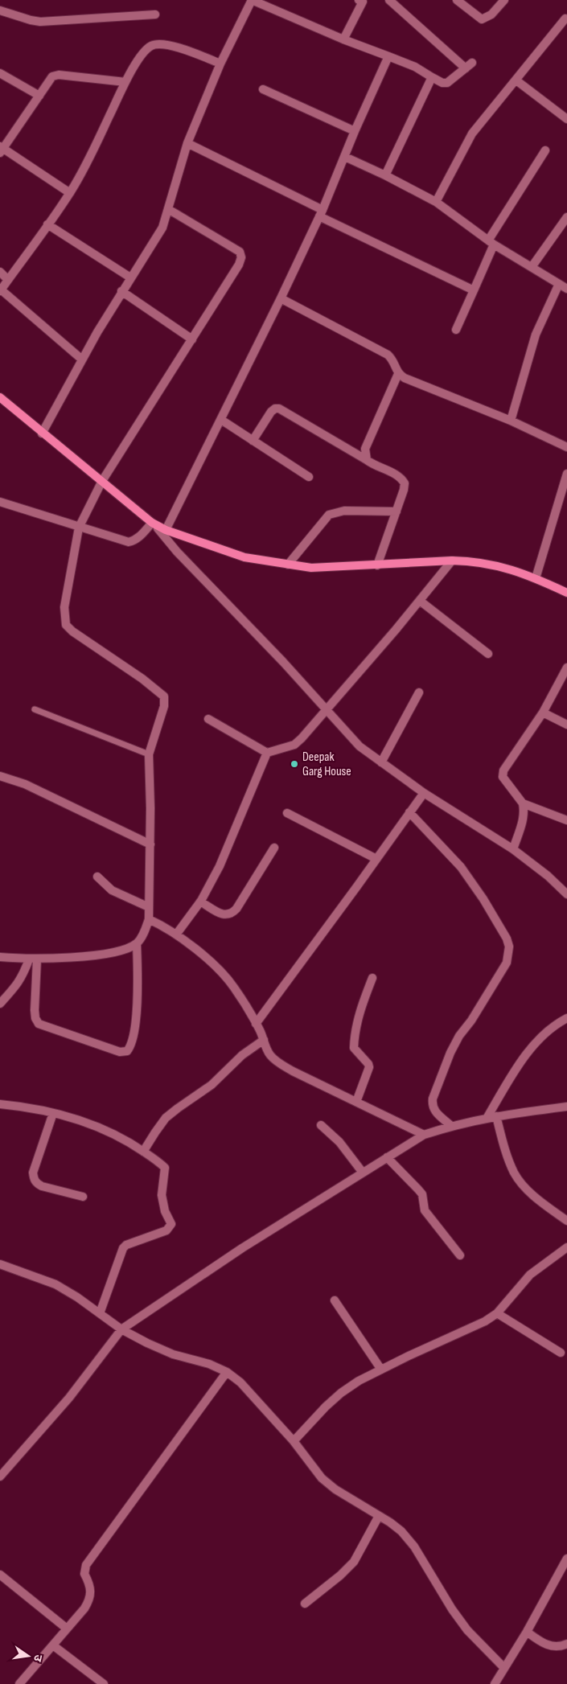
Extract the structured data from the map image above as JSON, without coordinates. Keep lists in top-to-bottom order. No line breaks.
{"places":["Deepak Garg House"],"north":"right"}
